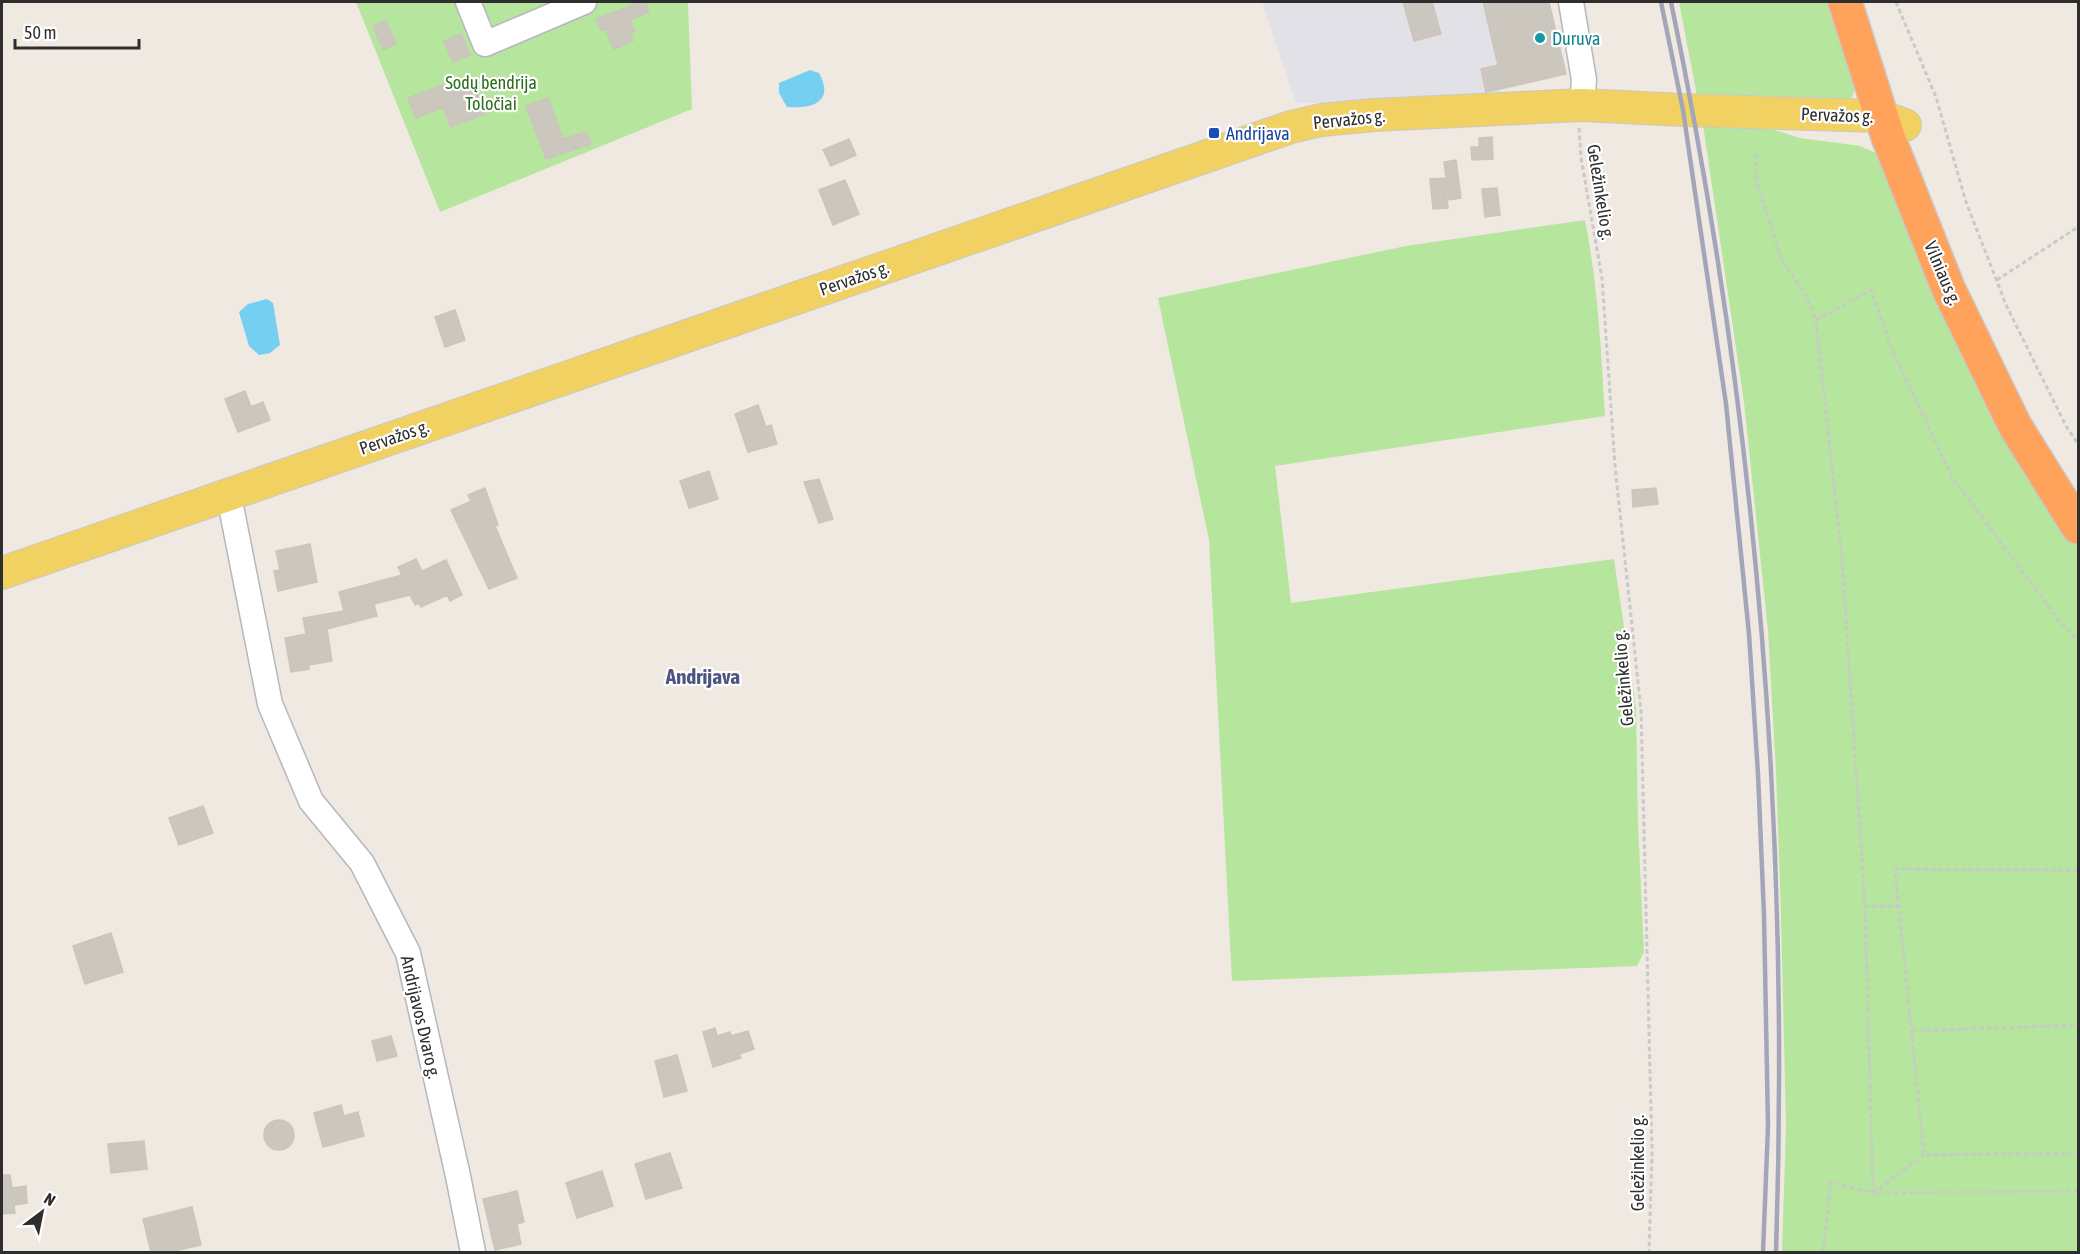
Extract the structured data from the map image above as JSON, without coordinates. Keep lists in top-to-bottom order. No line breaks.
{"streets":{"highway":["Vilniaus g."],"main road":["Pervažos g."],"street":["Andrijavos Dvaro g."],"path":["Geležinkelio g."]},"crossings":[["Pervažos g.","Geležinkelio g."],["Pervažos g.","Vilniaus g."],["Pervažos g.","Andrijavos Dvaro g."]],"districts":["Andrijava"],"parks":["Sodų bendrija Toločiai"],"places":{"other":["Duruva"],"transit":["Andrijava"]},"scale_bar":"50 m","north":"top right"}
